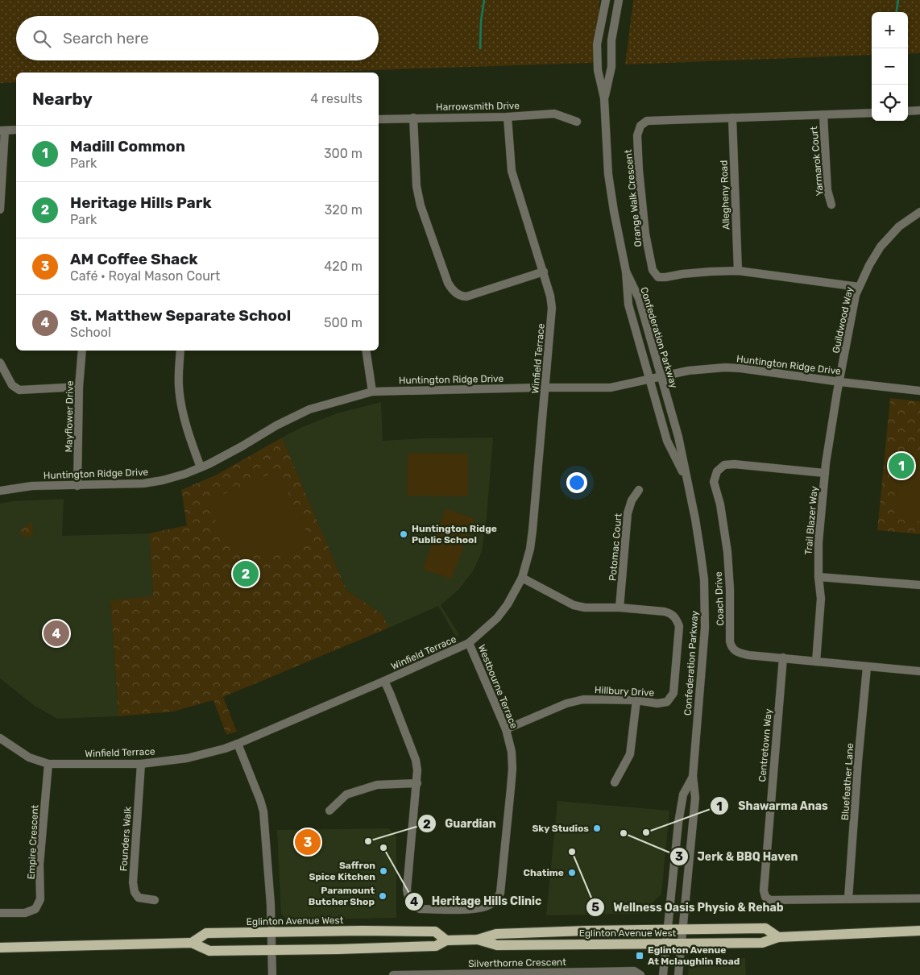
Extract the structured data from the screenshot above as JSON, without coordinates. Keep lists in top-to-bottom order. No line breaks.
{"streets":{"main road":["Eglinton Avenue West"],"street":["Harrowsmith Drive","Yarmarok Court","Allegheny Road","Orange Walk Crescent","Guildwood Way","Confederation Parkway","Winfield Terrace","Huntington Ridge Drive","Mayflower Drive","Trail Blazer Way","Potomac Court","Coach Drive","Westbourne Terrace","Hillbury Drive","Centretown Way","Bluefeather Lane","Founders Walk","Empire Crescent","Silverthorne Crescent"]},"crossings":[["Harrowsmith Drive","Winfield Terrace"],["Yarmarok Court","Orange Walk Crescent"],["Allegheny Road","Orange Walk Crescent"],["Orange Walk Crescent","Guildwood Way"],["Guildwood Way","Huntington Ridge Drive"],["Guildwood Way","Trail Blazer Way"],["Confederation Parkway","Huntington Ridge Drive"],["Confederation Parkway","Eglinton Avenue West"],["Winfield Terrace","Huntington Ridge Drive"],["Winfield Terrace","Westbourne Terrace"],["Winfield Terrace","Hillbury Drive"],["Winfield Terrace","Founders Walk"],["Winfield Terrace","Empire Crescent"],["Huntington Ridge Drive","Mayflower Drive"],["Huntington Ridge Drive","Trail Blazer Way"],["Trail Blazer Way","Coach Drive"],["Potomac Court","Hillbury Drive"],["Coach Drive","Centretown Way"],["Coach Drive","Bluefeather Lane"],["Westbourne Terrace","Hillbury Drive"],["Centretown Way","Bluefeather Lane"]],"places":{"other":["Huntington Ridge Public School","Sky Studios","Shawarma Anas","Jerk & BBQ Haven","Guardian","Heritage Hills Clinic","Wellness Oasis Physio & Rehab","Saffron Spice Kitchen","Chatime","Paramount Butcher Shop"],"transit":["Eglinton Avenue At Mclaughlin Road"]},"page":{"map_buttons":["+","−"],"search":"Search here","heading":["Nearby","4 results"],"list":[{"mark":"1","name":"Madill Common","note":"Park","value":"300 m"},{"mark":"2","name":"Heritage Hills Park","note":"Park","value":"320 m"},{"mark":"3","name":"AM Coffee Shack","note":"Café · Royal Mason Court","value":"420 m"},{"mark":"4","name":"St. Matthew Separate School","note":"School","value":"500 m"}],"pins":["1","2","4","3"]}}
